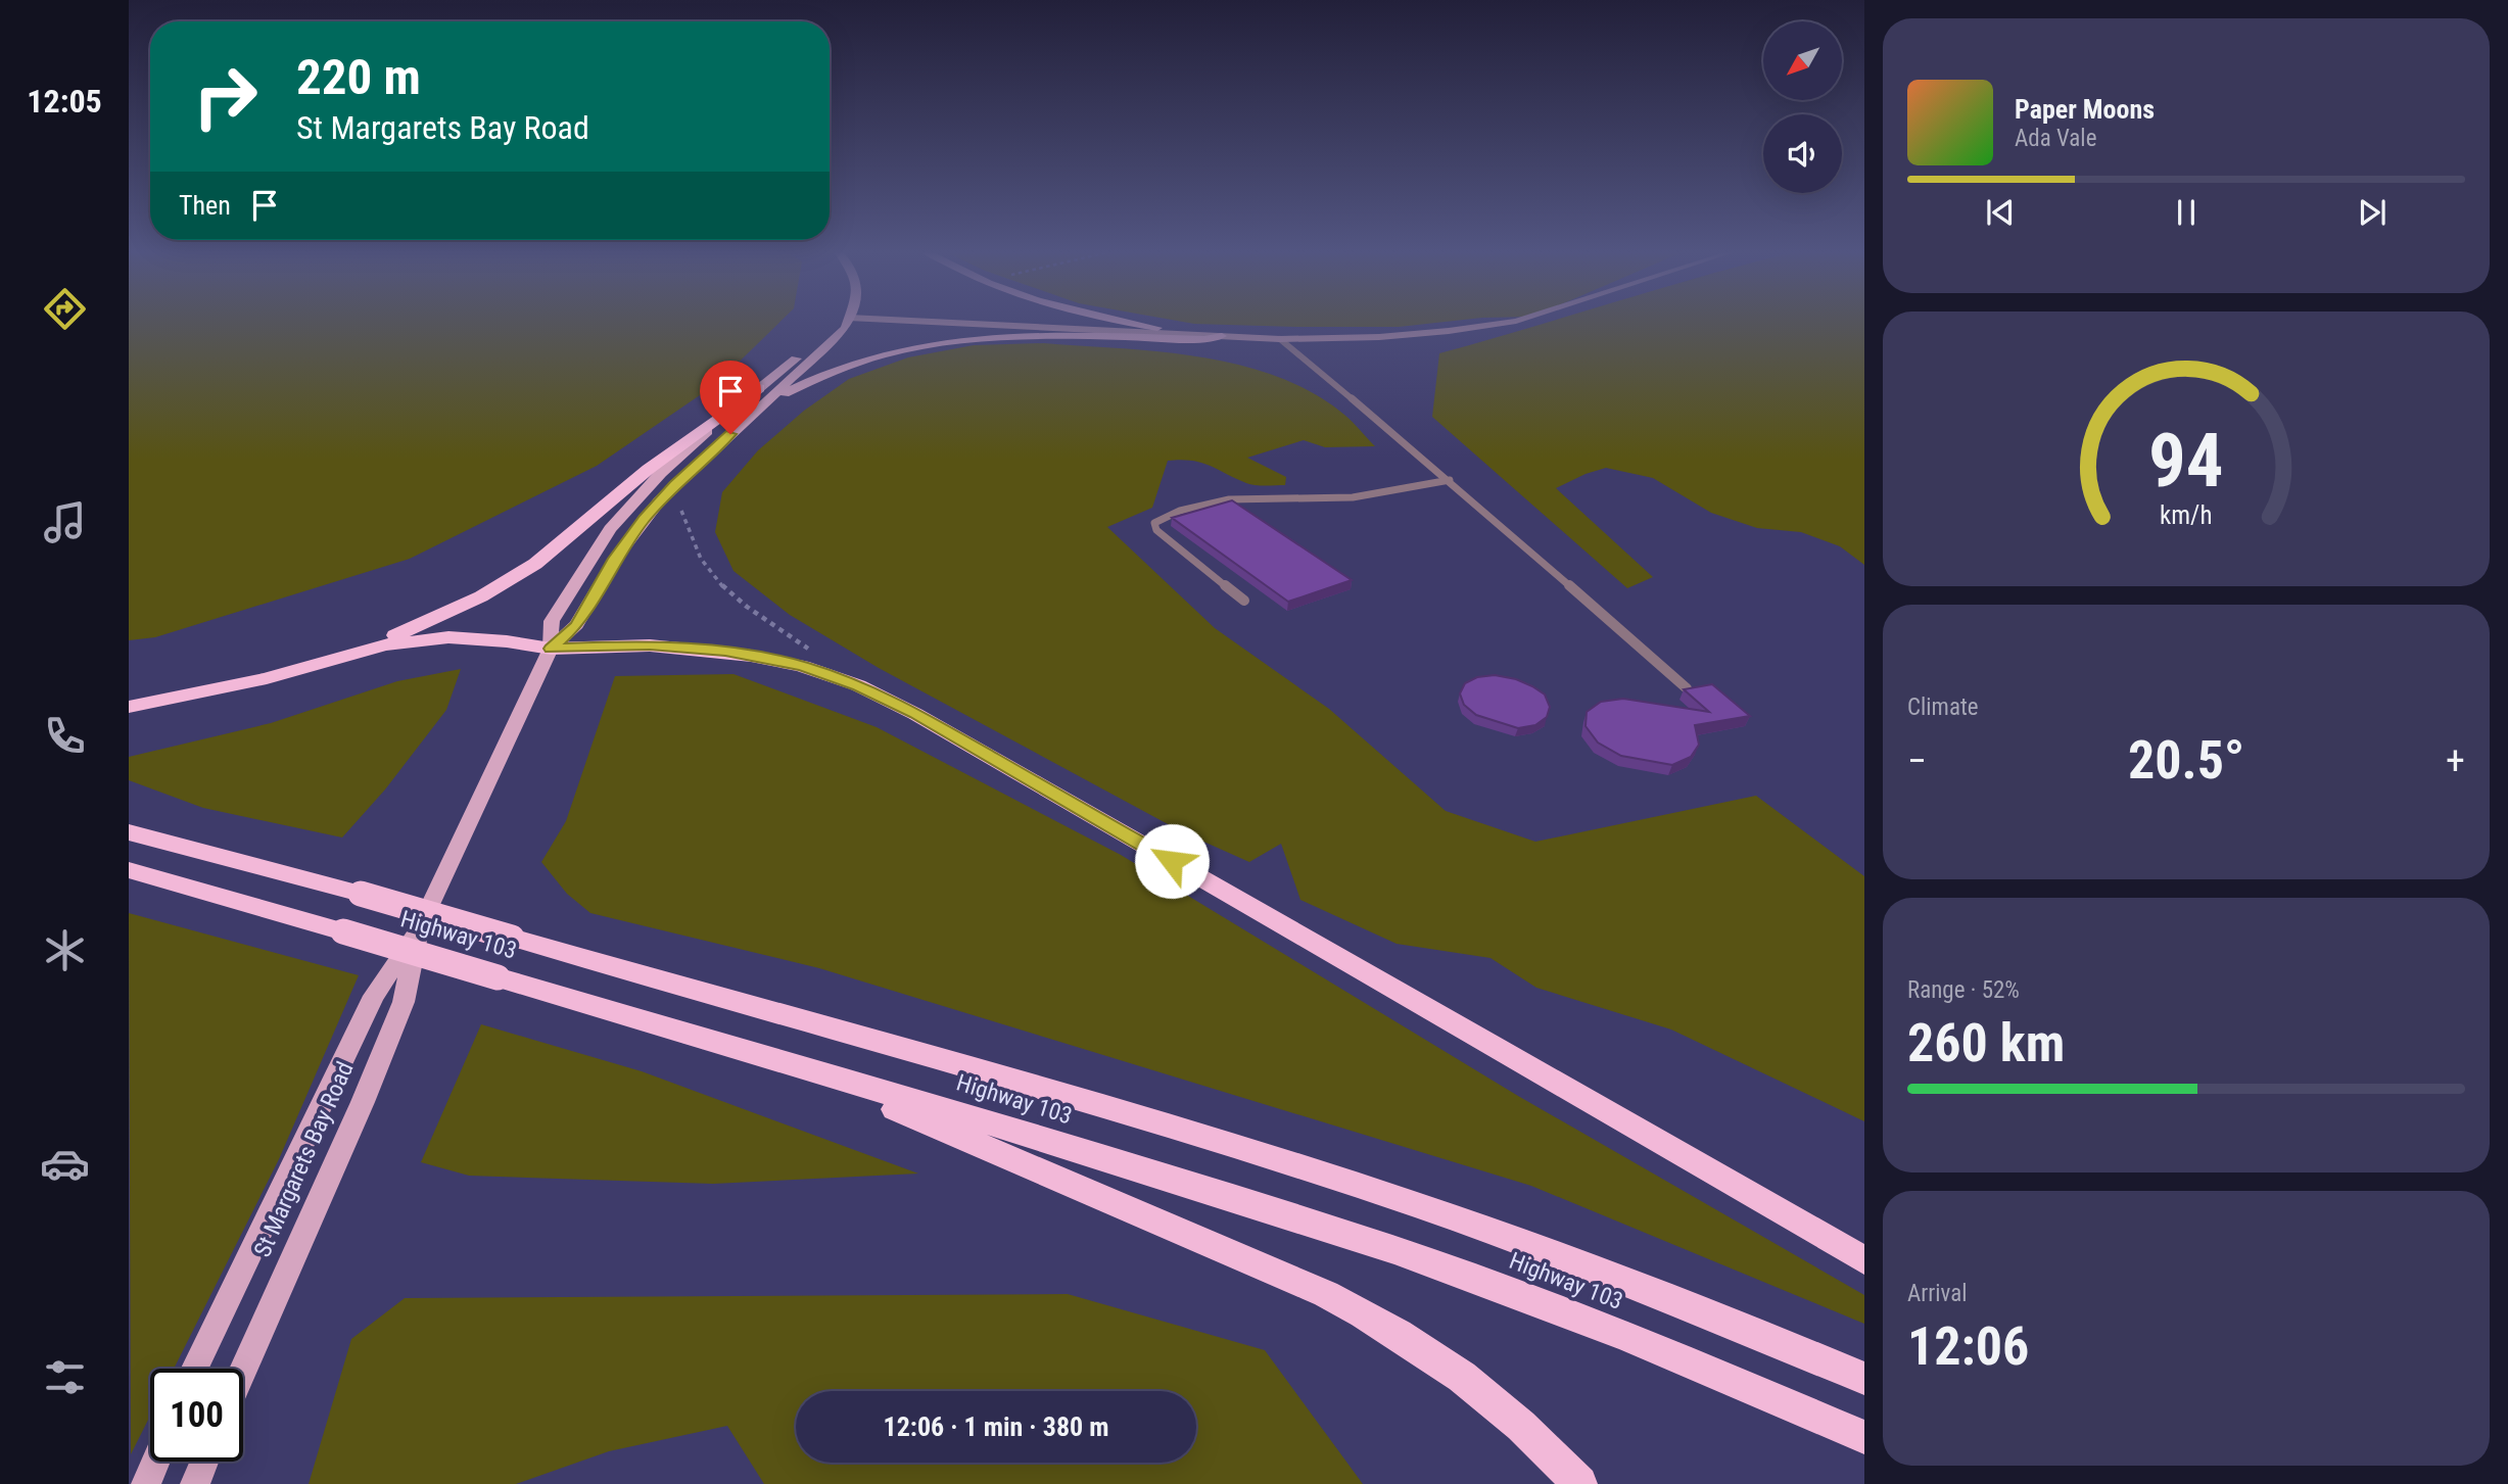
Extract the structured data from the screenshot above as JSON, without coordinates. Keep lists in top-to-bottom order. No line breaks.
{"streets":{"highway":["Highway 103"],"main road":["St Margarets Bay Road"]},"north":"bottom left","page":{"tabs":"12:05","turn":["220 m","St Margarets Bay Road"],"song":["Paper Moons","Ada Vale"],"then":"Then","tile":["Climate",["Range · 52%","260 km"],["Arrival","12:06"]],"heat":["−","20.5°","+"],"limit":"100","trip":"12:06 · 1 min · 380 m","gauge":["94","km/h"]}}
